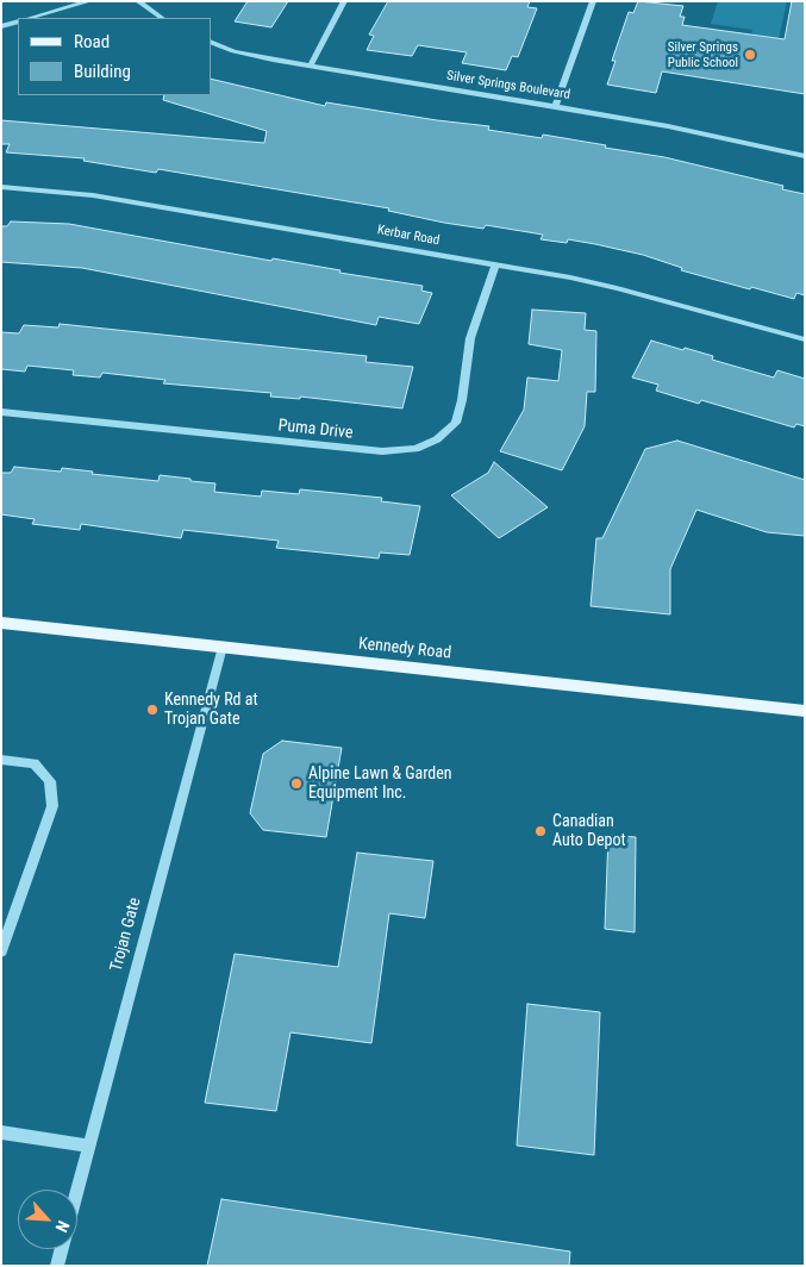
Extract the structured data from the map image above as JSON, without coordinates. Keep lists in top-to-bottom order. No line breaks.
{"streets":{"main road":["Kennedy Road"],"street":["Silver Springs Boulevard","Kerbar Road","Puma Drive","Trojan Gate"]},"crossings":[["Kerbar Road","Puma Drive"],["Kennedy Road","Trojan Gate"]],"places":["Silver Springs Public School","Kennedy Rd at Trojan Gate","Alpine Lawn & Garden Equipment Inc.","Canadian Auto Depot"],"legend":["Road","Building"],"north":"bottom right"}
